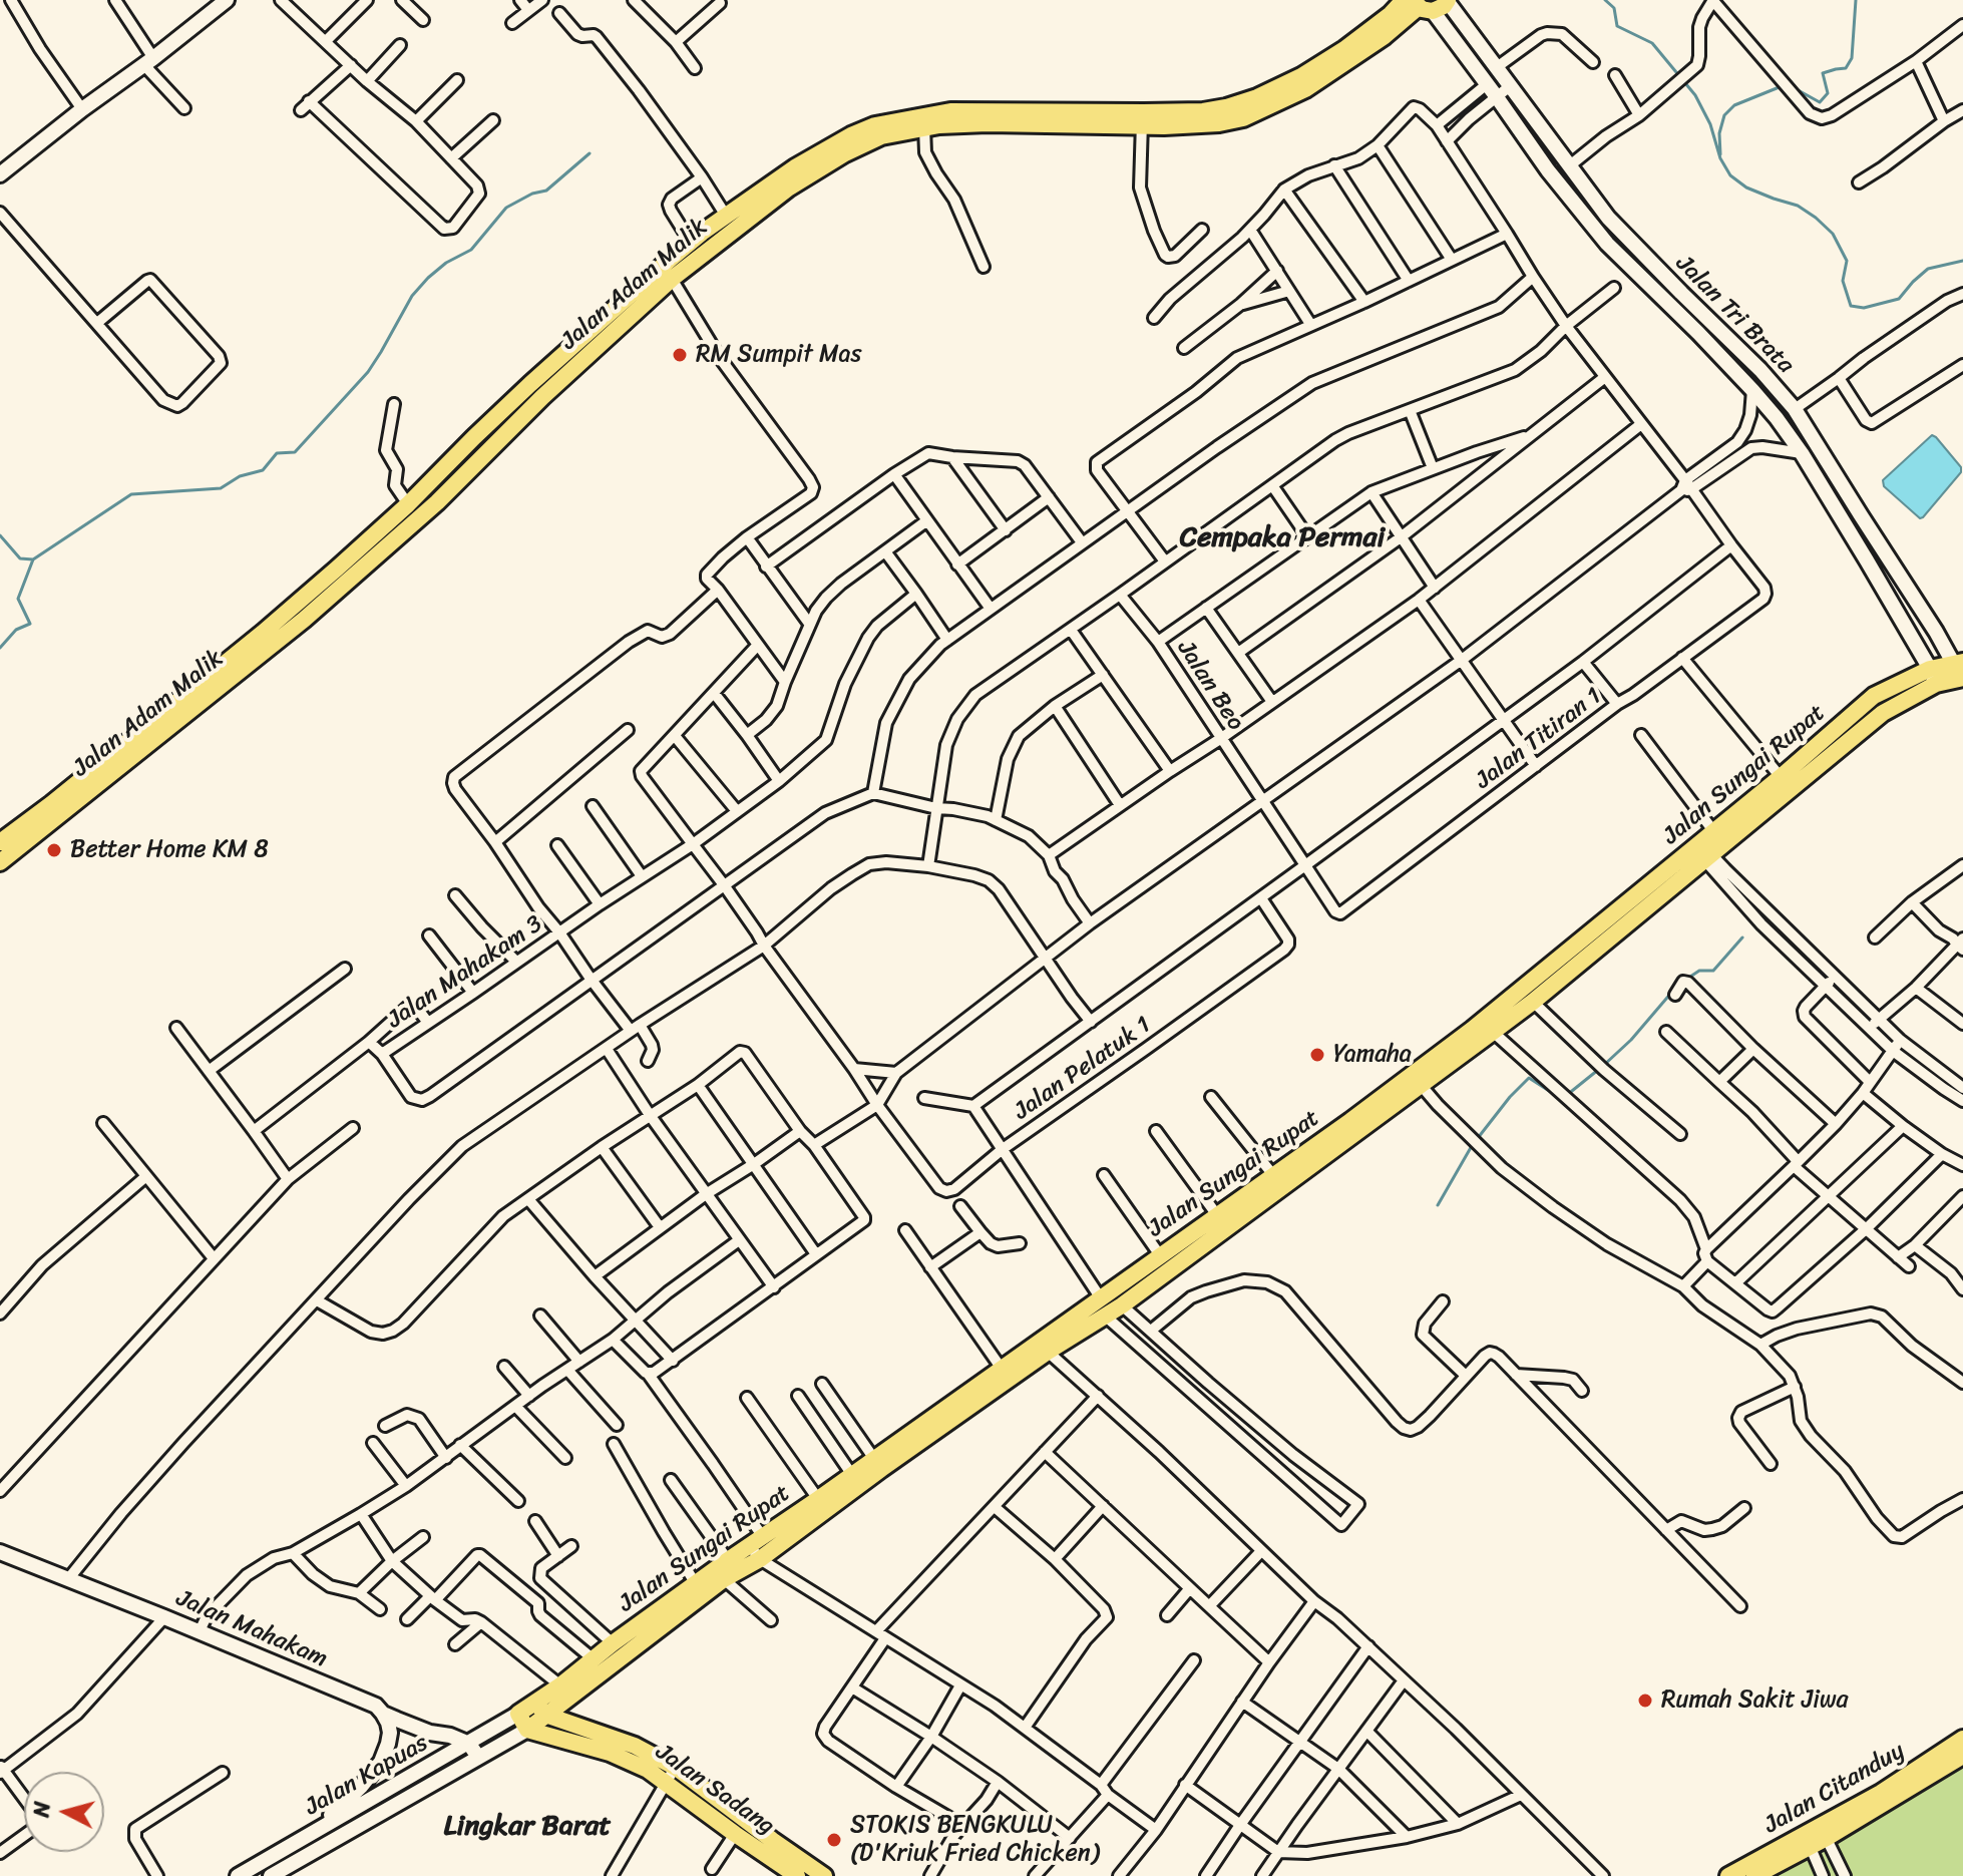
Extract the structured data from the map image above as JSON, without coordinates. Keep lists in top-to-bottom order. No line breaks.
{"streets":{"main road":["Jalan Adam Malik","Jalan Sungai Rupat","Jalan Citanduy","Jalan Sadang"],"street":["Jalan Tri Brata","Jalan Beo","Jalan Titiran 1","Jalan Mahakam 3","Jalan Pelatuk 1","Jalan Mahakam","Jalan Kapuas"]},"crossings":[["Jalan Adam Malik","Jalan Tri Brata"],["Jalan Tri Brata","Jalan Sungai Rupat"],["Jalan Beo","Jalan Titiran 1"],["Jalan Sungai Rupat","Jalan Kapuas"],["Jalan Sungai Rupat","Jalan Sadang"],["Jalan Mahakam","Jalan Kapuas"],["Jalan Kapuas","Jalan Sadang"]],"districts":["Cempaka Permai","Lingkar Barat"],"places":["RM Sumpit Mas","Better Home KM 8","Yamaha","Rumah Sakit Jiwa","STOKIS BENGKULU (D'Kriuk Fried Chicken)"],"north":"left"}
